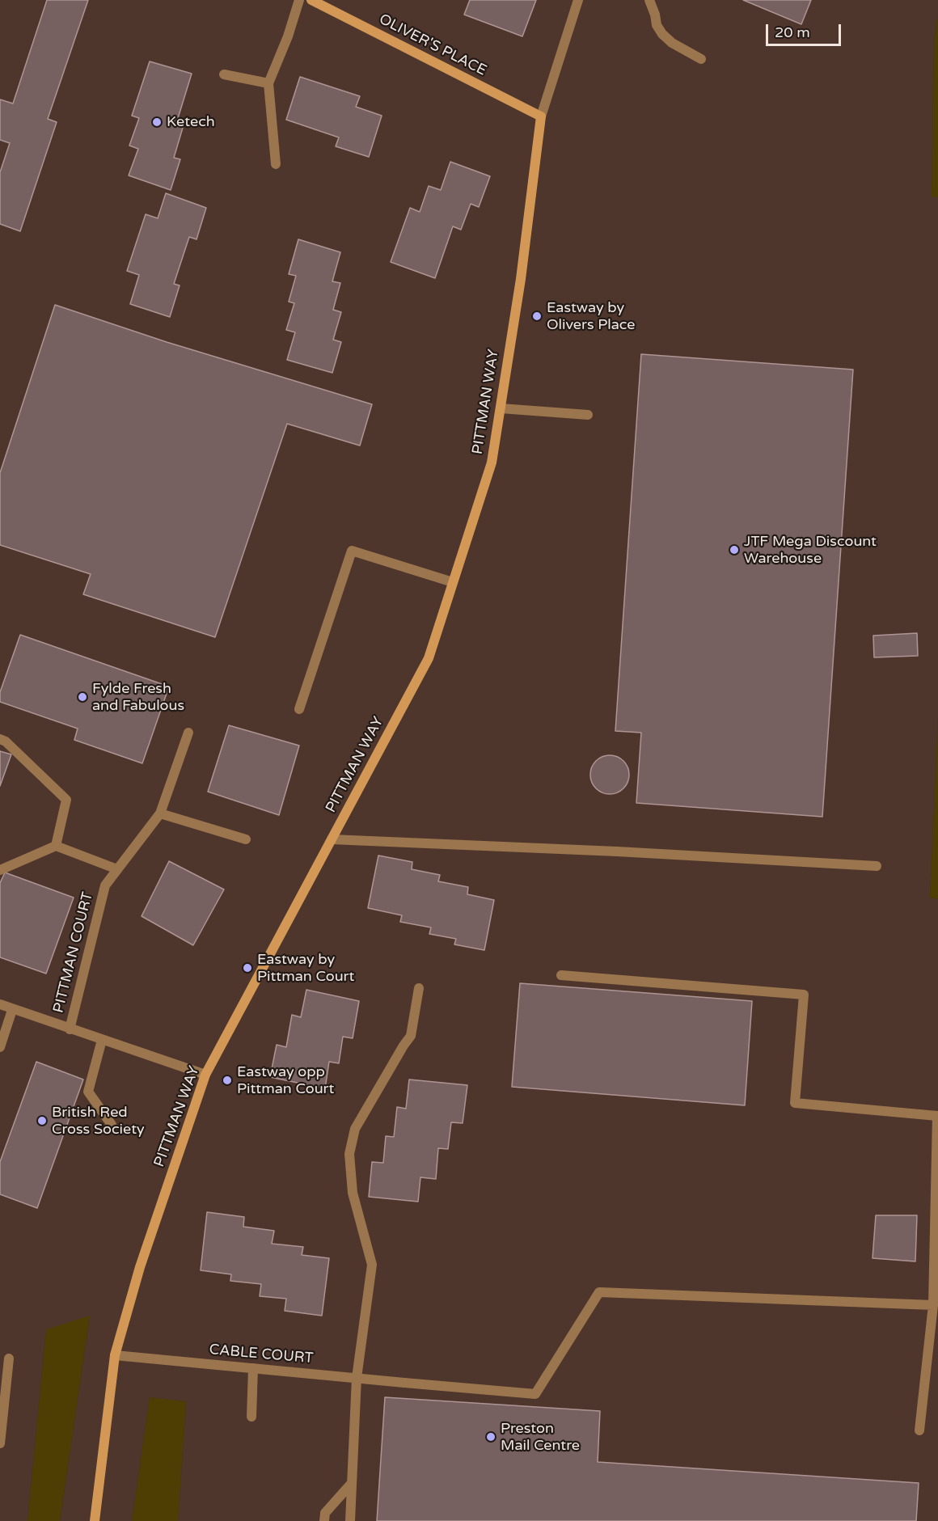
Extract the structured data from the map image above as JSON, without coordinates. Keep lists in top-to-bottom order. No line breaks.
{"streets":{"street":["OLIVER'S PLACE","PITTMAN WAY","PITTMAN COURT","CABLE COURT"]},"crossings":[["OLIVER'S PLACE","PITTMAN WAY"],["PITTMAN WAY","PITTMAN COURT"],["PITTMAN WAY","CABLE COURT"]],"places":["Ketech","Eastway by Olivers Place","JTF Mega Discount Warehouse","Fylde Fresh and Fabulous","Eastway by Pittman Court","Eastway opp Pittman Court","British Red Cross Society","Preston Mail Centre"],"scale_bar":"20 m"}
